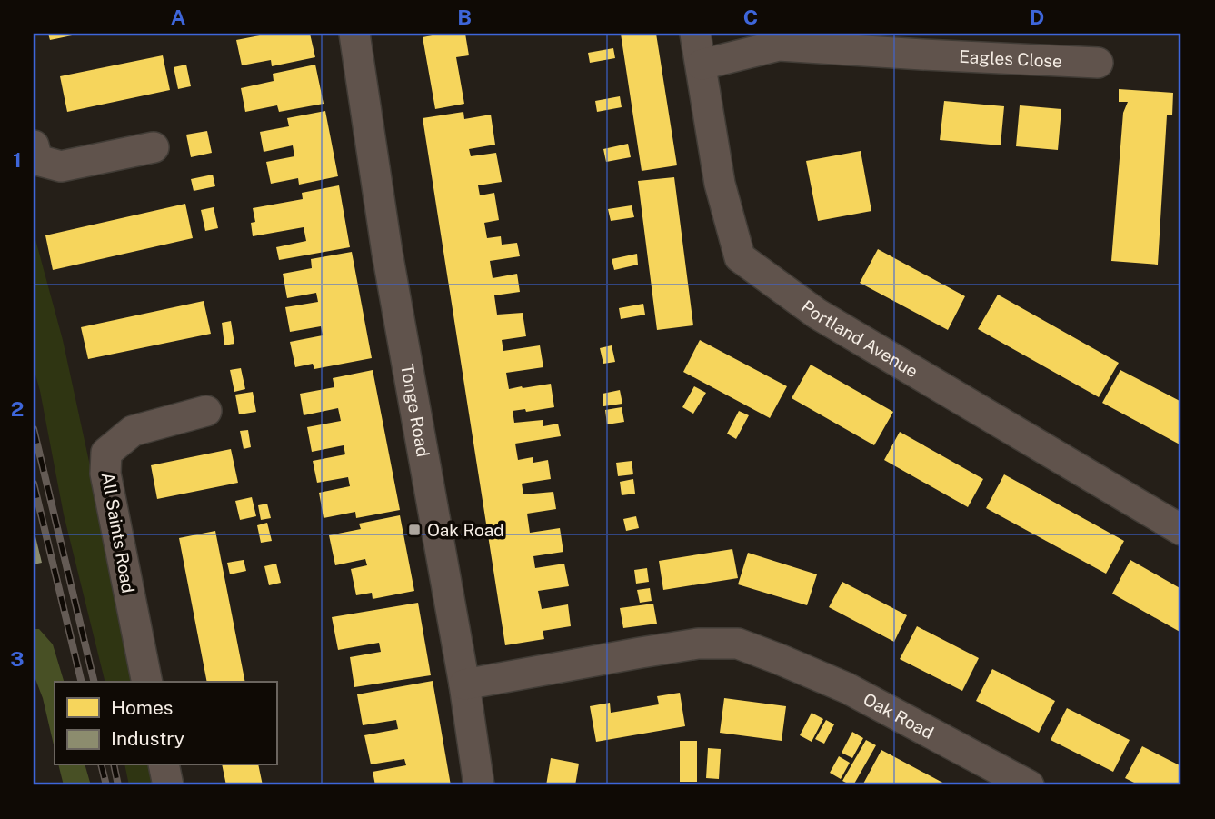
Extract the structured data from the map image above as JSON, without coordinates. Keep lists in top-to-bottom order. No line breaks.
{"streets":{"street":["Eagles Close","Portland Avenue","Tonge Road","All Saints Road","Oak Road"]},"crossings":[["Eagles Close","Portland Avenue"],["Tonge Road","Oak Road"]],"places":{"transit":["Oak Road"]},"legend":["Homes","Industry"],"grid":{"columns":["A","B","C","D"],"rows":["1","2","3"]}}
